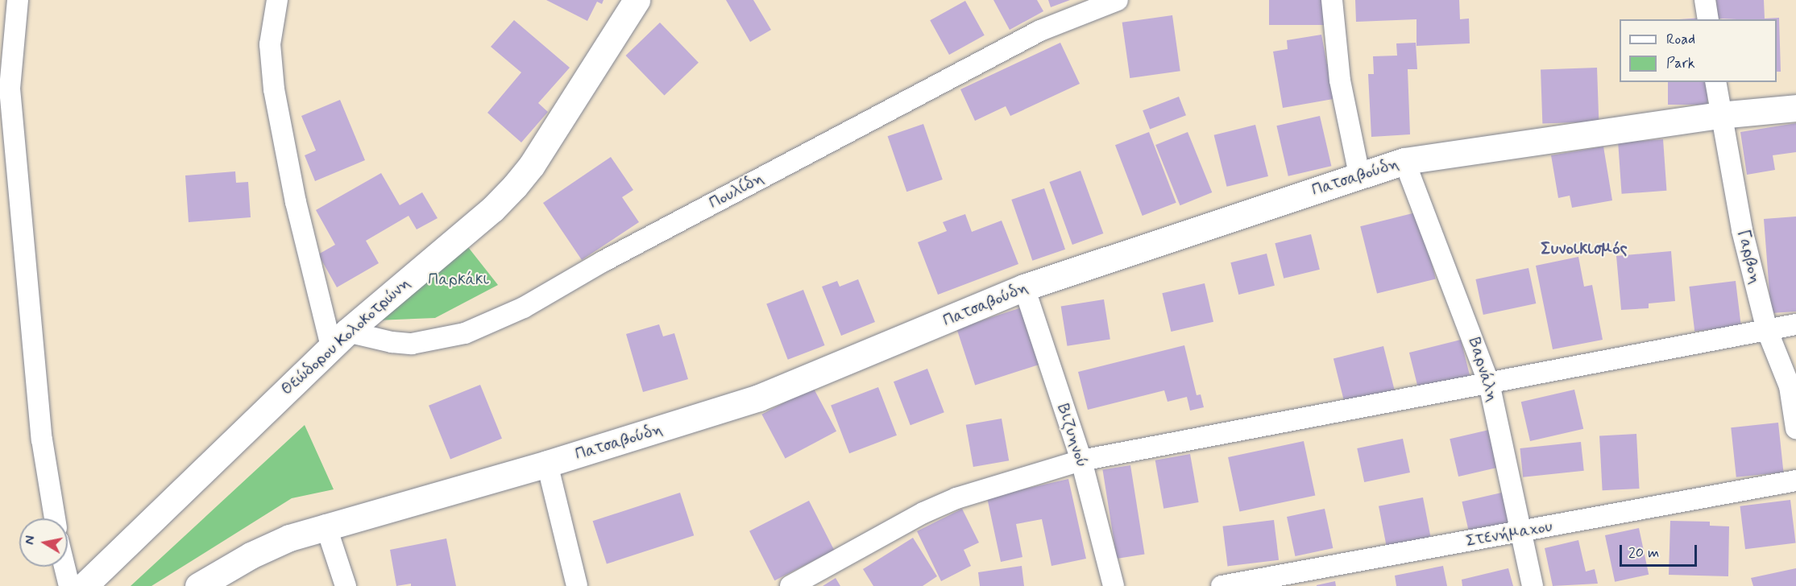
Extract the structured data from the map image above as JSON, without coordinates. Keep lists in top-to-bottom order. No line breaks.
{"streets":{"street":["Πατσαβούδη","Πουλίδη","Γαρβοη","Θεώδορου Κολοκοτρώνη","Βαρνάλη","Βιζυηνού","Στενήμαχου"]},"crossings":[["Πατσαβούδη","Γαρβοη"],["Πατσαβούδη","Βαρνάλη"],["Πατσαβούδη","Βιζυηνού"],["Πουλίδη","Θεώδορου Κολοκοτρώνη"],["Βαρνάλη","Στενήμαχου"]],"districts":["Συνοικισμός"],"parks":["Παρκάκι"],"legend":["Road","Park"],"scale_bar":"20 m","north":"left"}
